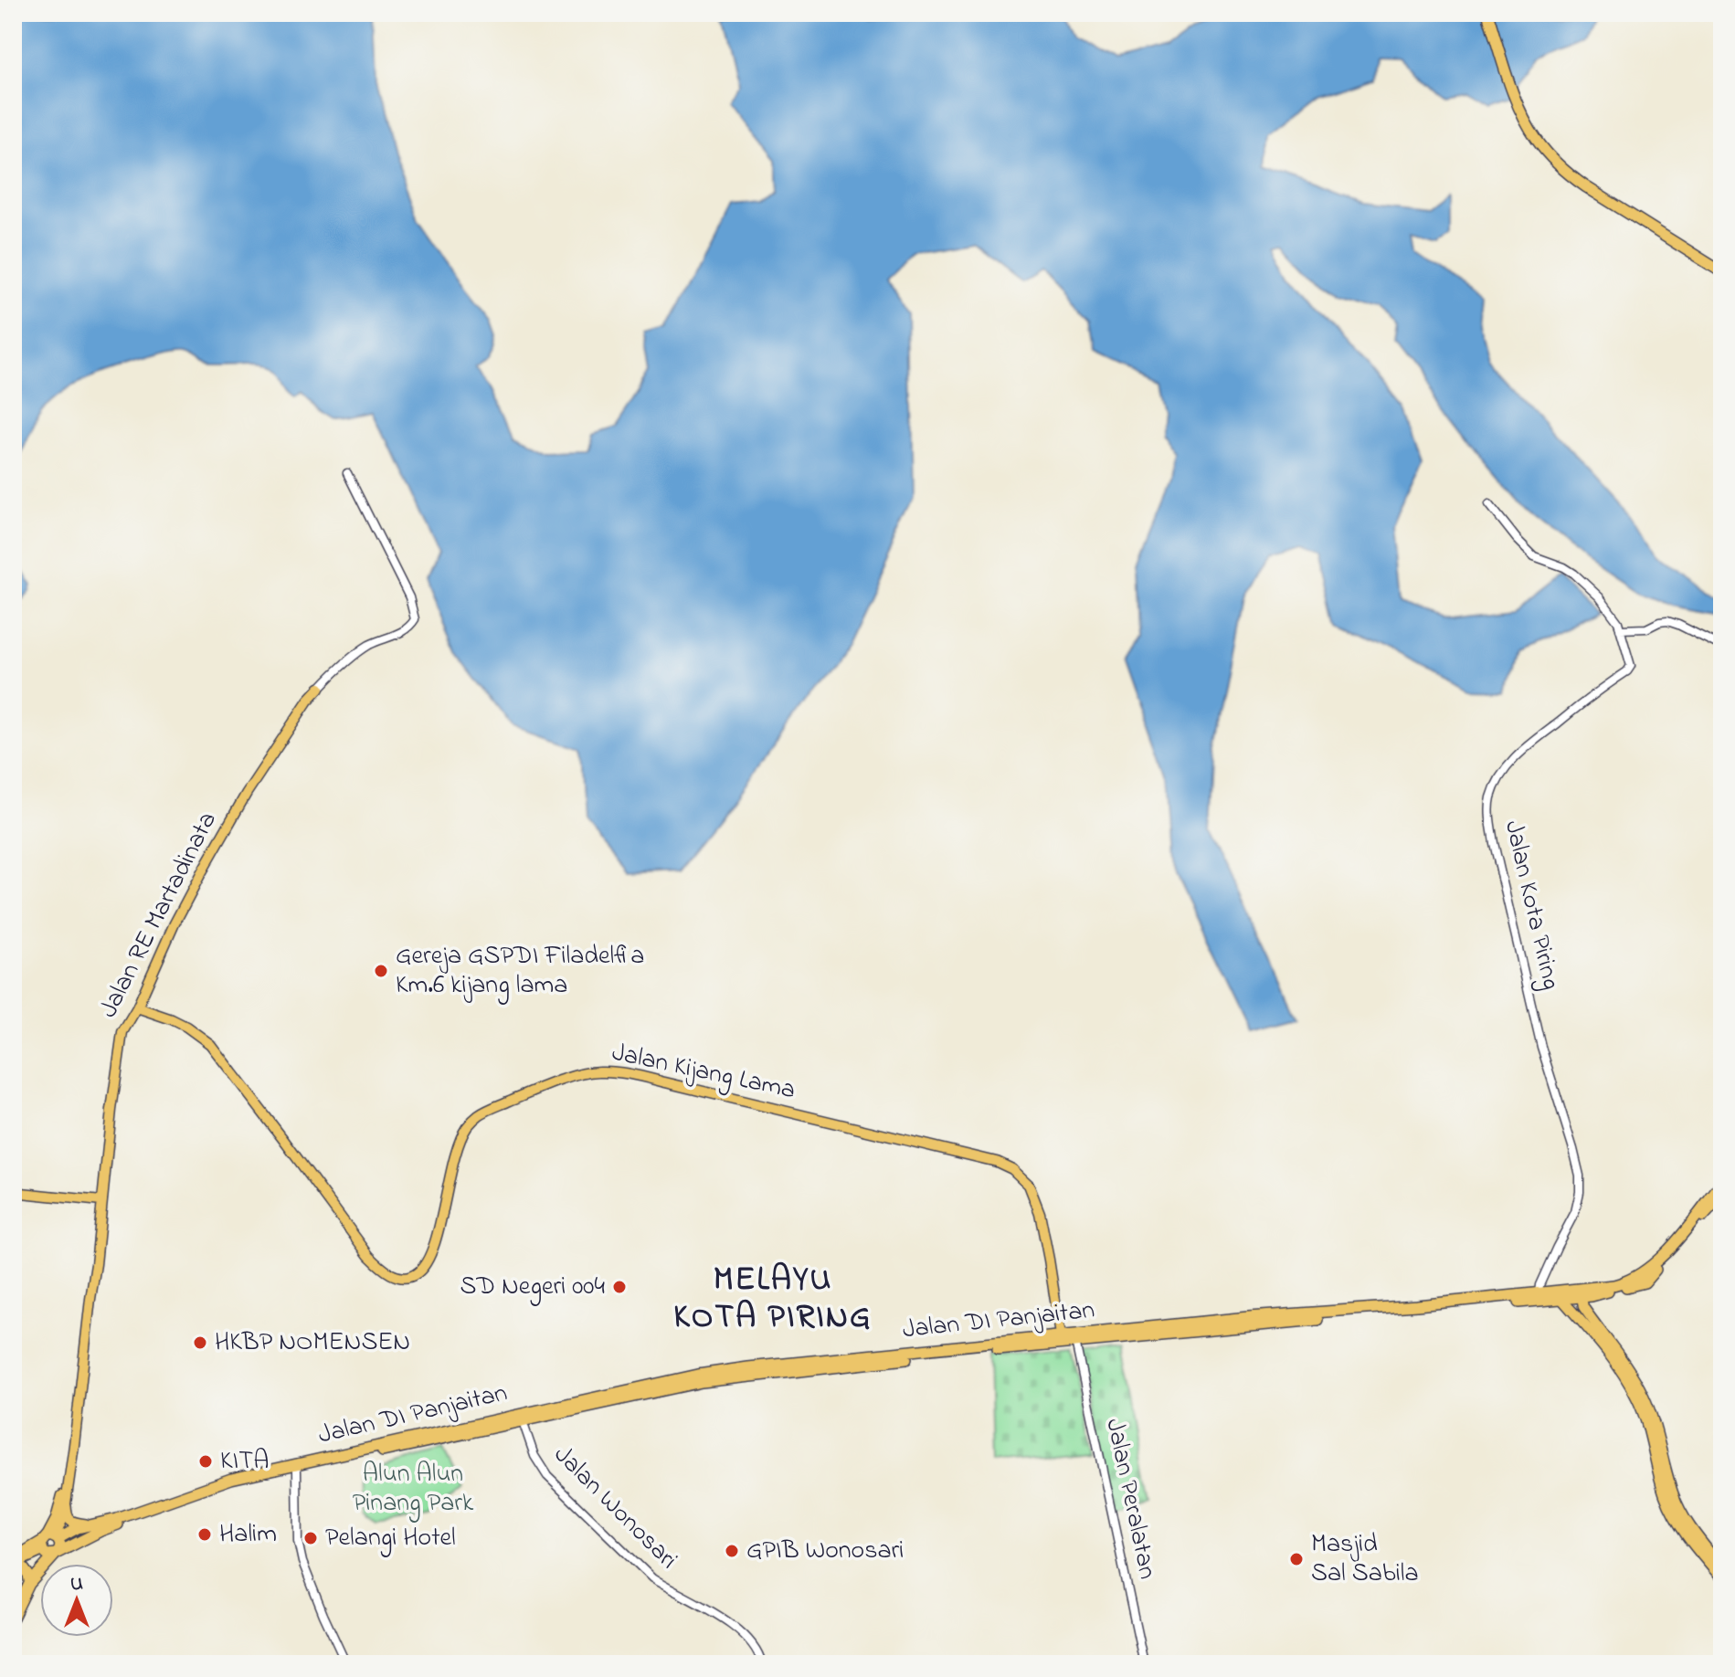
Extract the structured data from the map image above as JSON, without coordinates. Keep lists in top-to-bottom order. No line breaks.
{"streets":{"highway":["Jalan DI Panjaitan"],"main road":["Jalan RE Martadinata","Jalan Kijang Lama"],"street":["Jalan Kota Piring","Jalan Peralatan","Jalan Wonosari"]},"crossings":[["Jalan Kota Piring","Jalan DI Panjaitan"],["Jalan RE Martadinata","Jalan Kijang Lama"],["Jalan RE Martadinata","Jalan DI Panjaitan"],["Jalan Kijang Lama","Jalan DI Panjaitan"],["Jalan DI Panjaitan","Jalan Peralatan"],["Jalan DI Panjaitan","Jalan Wonosari"]],"districts":["MELAYU KOTA PIRING"],"parks":["Alun Alun Pinang Park"],"places":["Gereja GSPDI Filadelfia Km.6 kijang lama","SD Negeri 004","HKBP NOMENSEN","KITA","Halim","Pelangi Hotel","GPIB Wonosari","Masjid Sal Sabila"],"north":"top"}
